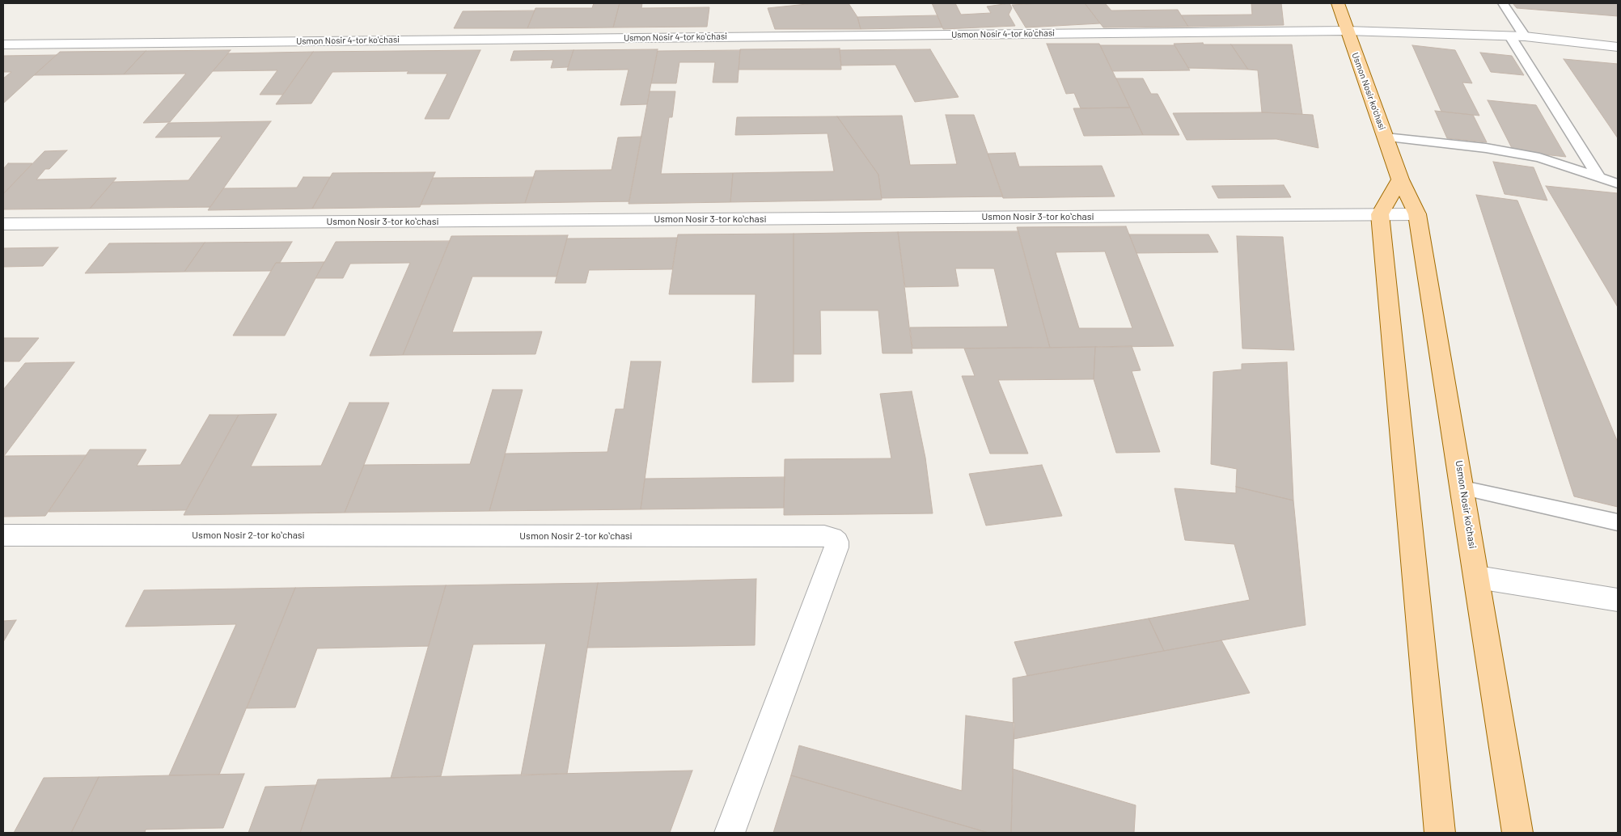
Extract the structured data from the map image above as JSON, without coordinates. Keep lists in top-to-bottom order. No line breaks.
{"streets":{"main road":["Usmon Nosir ko‘chasi"],"street":["Usmon Nosir 4-tor koʻchasi","Usmon Nosir 3-tor koʻchasi","Usmon Nosir 2-tor koʻchasi"]},"crossings":[["Usmon Nosir 4-tor koʻchasi","Usmon Nosir ko‘chasi"],["Usmon Nosir ko‘chasi","Usmon Nosir 3-tor koʻchasi"]]}
